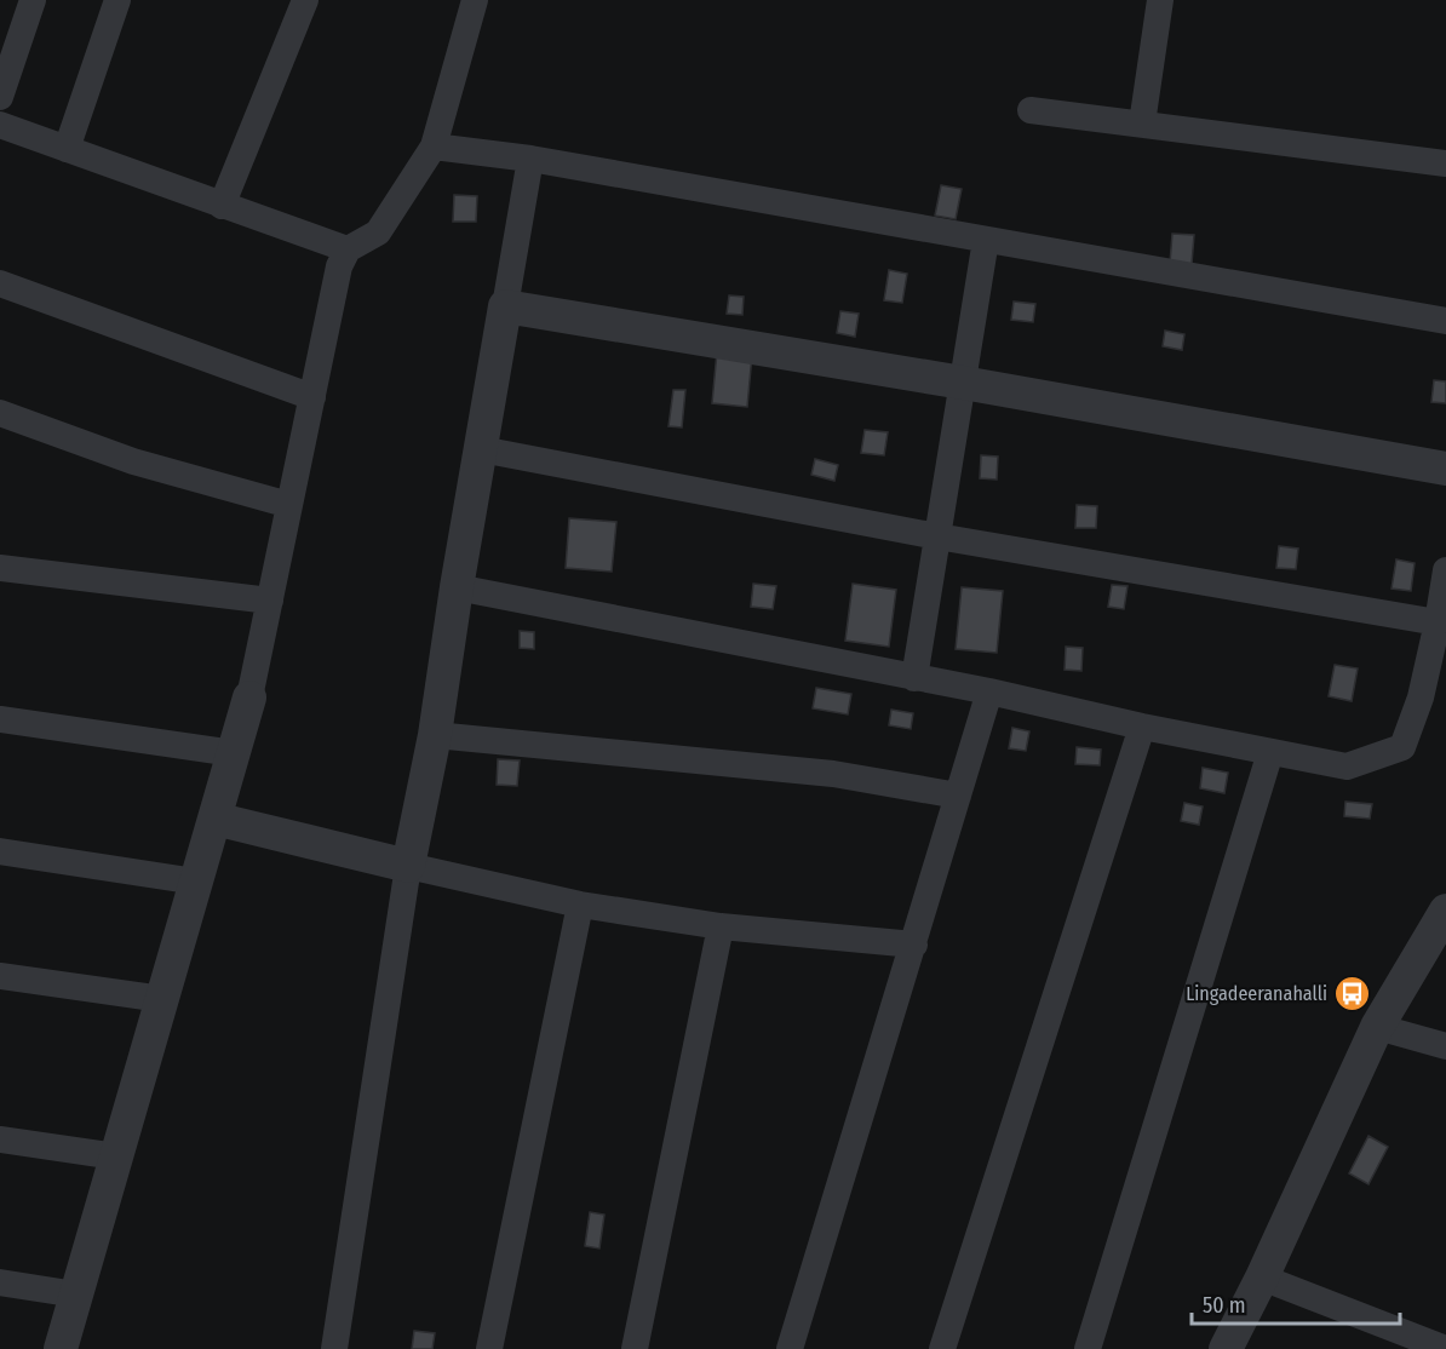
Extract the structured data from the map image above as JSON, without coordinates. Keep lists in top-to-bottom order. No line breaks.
{"places":{"bus stop":["Lingadeeranahalli"]},"scale_bar":"50 m"}
